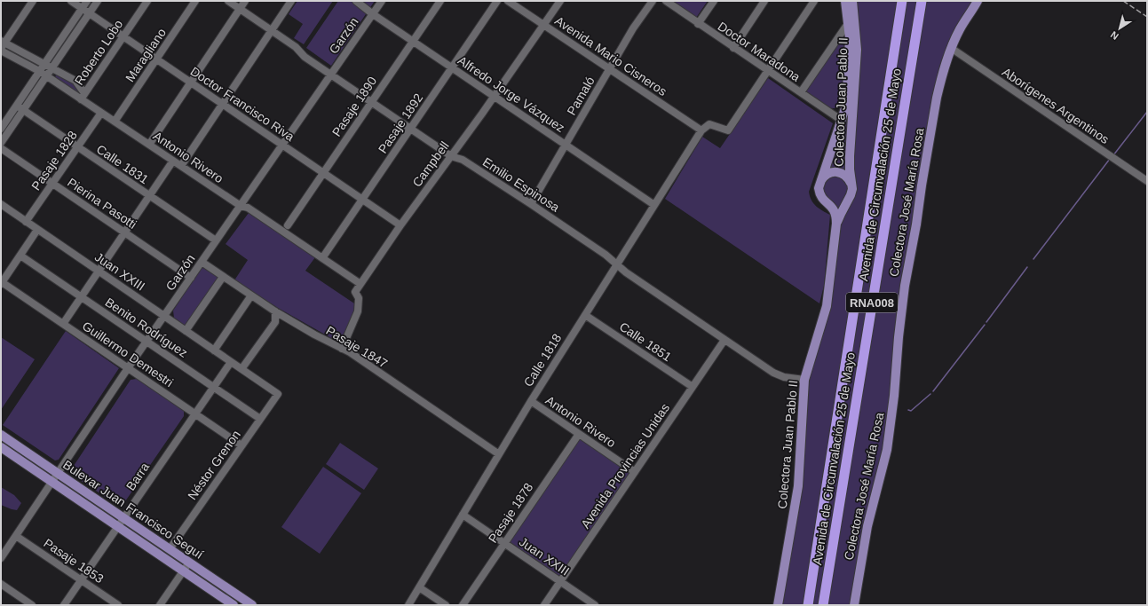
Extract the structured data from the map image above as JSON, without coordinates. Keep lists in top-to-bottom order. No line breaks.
{"streets":{"highway":["Avenida de Circunvalación 25 de Mayo","RNA008"],"main road":["Colectora Juan Pablo II","Colectora José María Rosa","Bulevar Juan Francisco Seguí"],"street":["Garzón","Doctor Maradona","Roberto Lobo","Maragliano","Avenida Mario Cisneros","Alfredo Jorge Vázquez","Pamaló","Doctor Francisco Riva","Aborígenes Argentinos","Pasaje 1890","Pasaje 1892","Antonio Rivero","Pasaje 1828","Calle 1831","Campbell","Emilio Espinosa","Pierina Pasotti","Juan XXIII","Benito Rodríguez","Calle 1851","Pasaje 1847","Guillermo Demestri","Calle 1818","Néstor Grenon","Avenida Provincias Unidas","Barra","Pasaje 1878","Pasaje 1853"]},"crossings":[["Garzón","Alfredo Jorge Vázquez"],["Garzón","Doctor Francisco Riva"],["Garzón","Antonio Rivero"],["Garzón","Calle 1831"],["Garzón","Emilio Espinosa"],["Garzón","Pierina Pasotti"],["Garzón","Juan XXIII"],["Garzón","Benito Rodríguez"],["Garzón","Pasaje 1847"],["Garzón","Guillermo Demestri"],["Garzón","Bulevar Juan Francisco Seguí"],["Garzón","Pasaje 1853"],["Doctor Maradona","Colectora Juan Pablo II"],["Roberto Lobo","Doctor Francisco Riva"],["Roberto Lobo","Antonio Rivero"],["Maragliano","Doctor Francisco Riva"],["Maragliano","Antonio Rivero"],["Avenida Mario Cisneros","Pamaló"],["Avenida Mario Cisneros","Campbell"],["Avenida Mario Cisneros","Calle 1818"],["Alfredo Jorge Vázquez","Pamaló"],["Alfredo Jorge Vázquez","Pasaje 1890"],["Alfredo Jorge Vázquez","Pasaje 1892"],["Alfredo Jorge Vázquez","Campbell"],["Alfredo Jorge Vázquez","Calle 1818"],["Pamaló","Emilio Espinosa"],["Colectora Juan Pablo II","Emilio Espinosa"],["Doctor Francisco Riva","Pasaje 1890"],["Doctor Francisco Riva","Pasaje 1892"],["Doctor Francisco Riva","Campbell"],["Aborígenes Argentinos","Colectora José María Rosa"],["Pasaje 1890","Emilio Espinosa"],["Pasaje 1892","Antonio Rivero"],["Pasaje 1892","Emilio Espinosa"],["Antonio Rivero","Pasaje 1828"],["Antonio Rivero","Campbell"],["Antonio Rivero","Calle 1818"],["Antonio Rivero","Avenida Provincias Unidas"],["Antonio Rivero","Pasaje 1878"],["Pasaje 1828","Calle 1831"],["Pasaje 1828","Pierina Pasotti"],["Pasaje 1828","Juan XXIII"],["Campbell","Emilio Espinosa"],["Campbell","Pasaje 1847"],["Emilio Espinosa","Calle 1818"],["Emilio Espinosa","Avenida Provincias Unidas"],["Juan XXIII","Calle 1818"],["Juan XXIII","Néstor Grenon"],["Juan XXIII","Avenida Provincias Unidas"],["Juan XXIII","Barra"],["Juan XXIII","Pasaje 1878"],["Benito Rodríguez","Néstor Grenon"],["Benito Rodríguez","Barra"],["Calle 1851","Calle 1818"],["Calle 1851","Avenida Provincias Unidas"],["Pasaje 1847","Calle 1818"],["Guillermo Demestri","Néstor Grenon"],["Guillermo Demestri","Barra"],["Néstor Grenon","Bulevar Juan Francisco Seguí"],["Barra","Bulevar Juan Francisco Seguí"],["Barra","Pasaje 1853"]],"north":"bottom left"}
